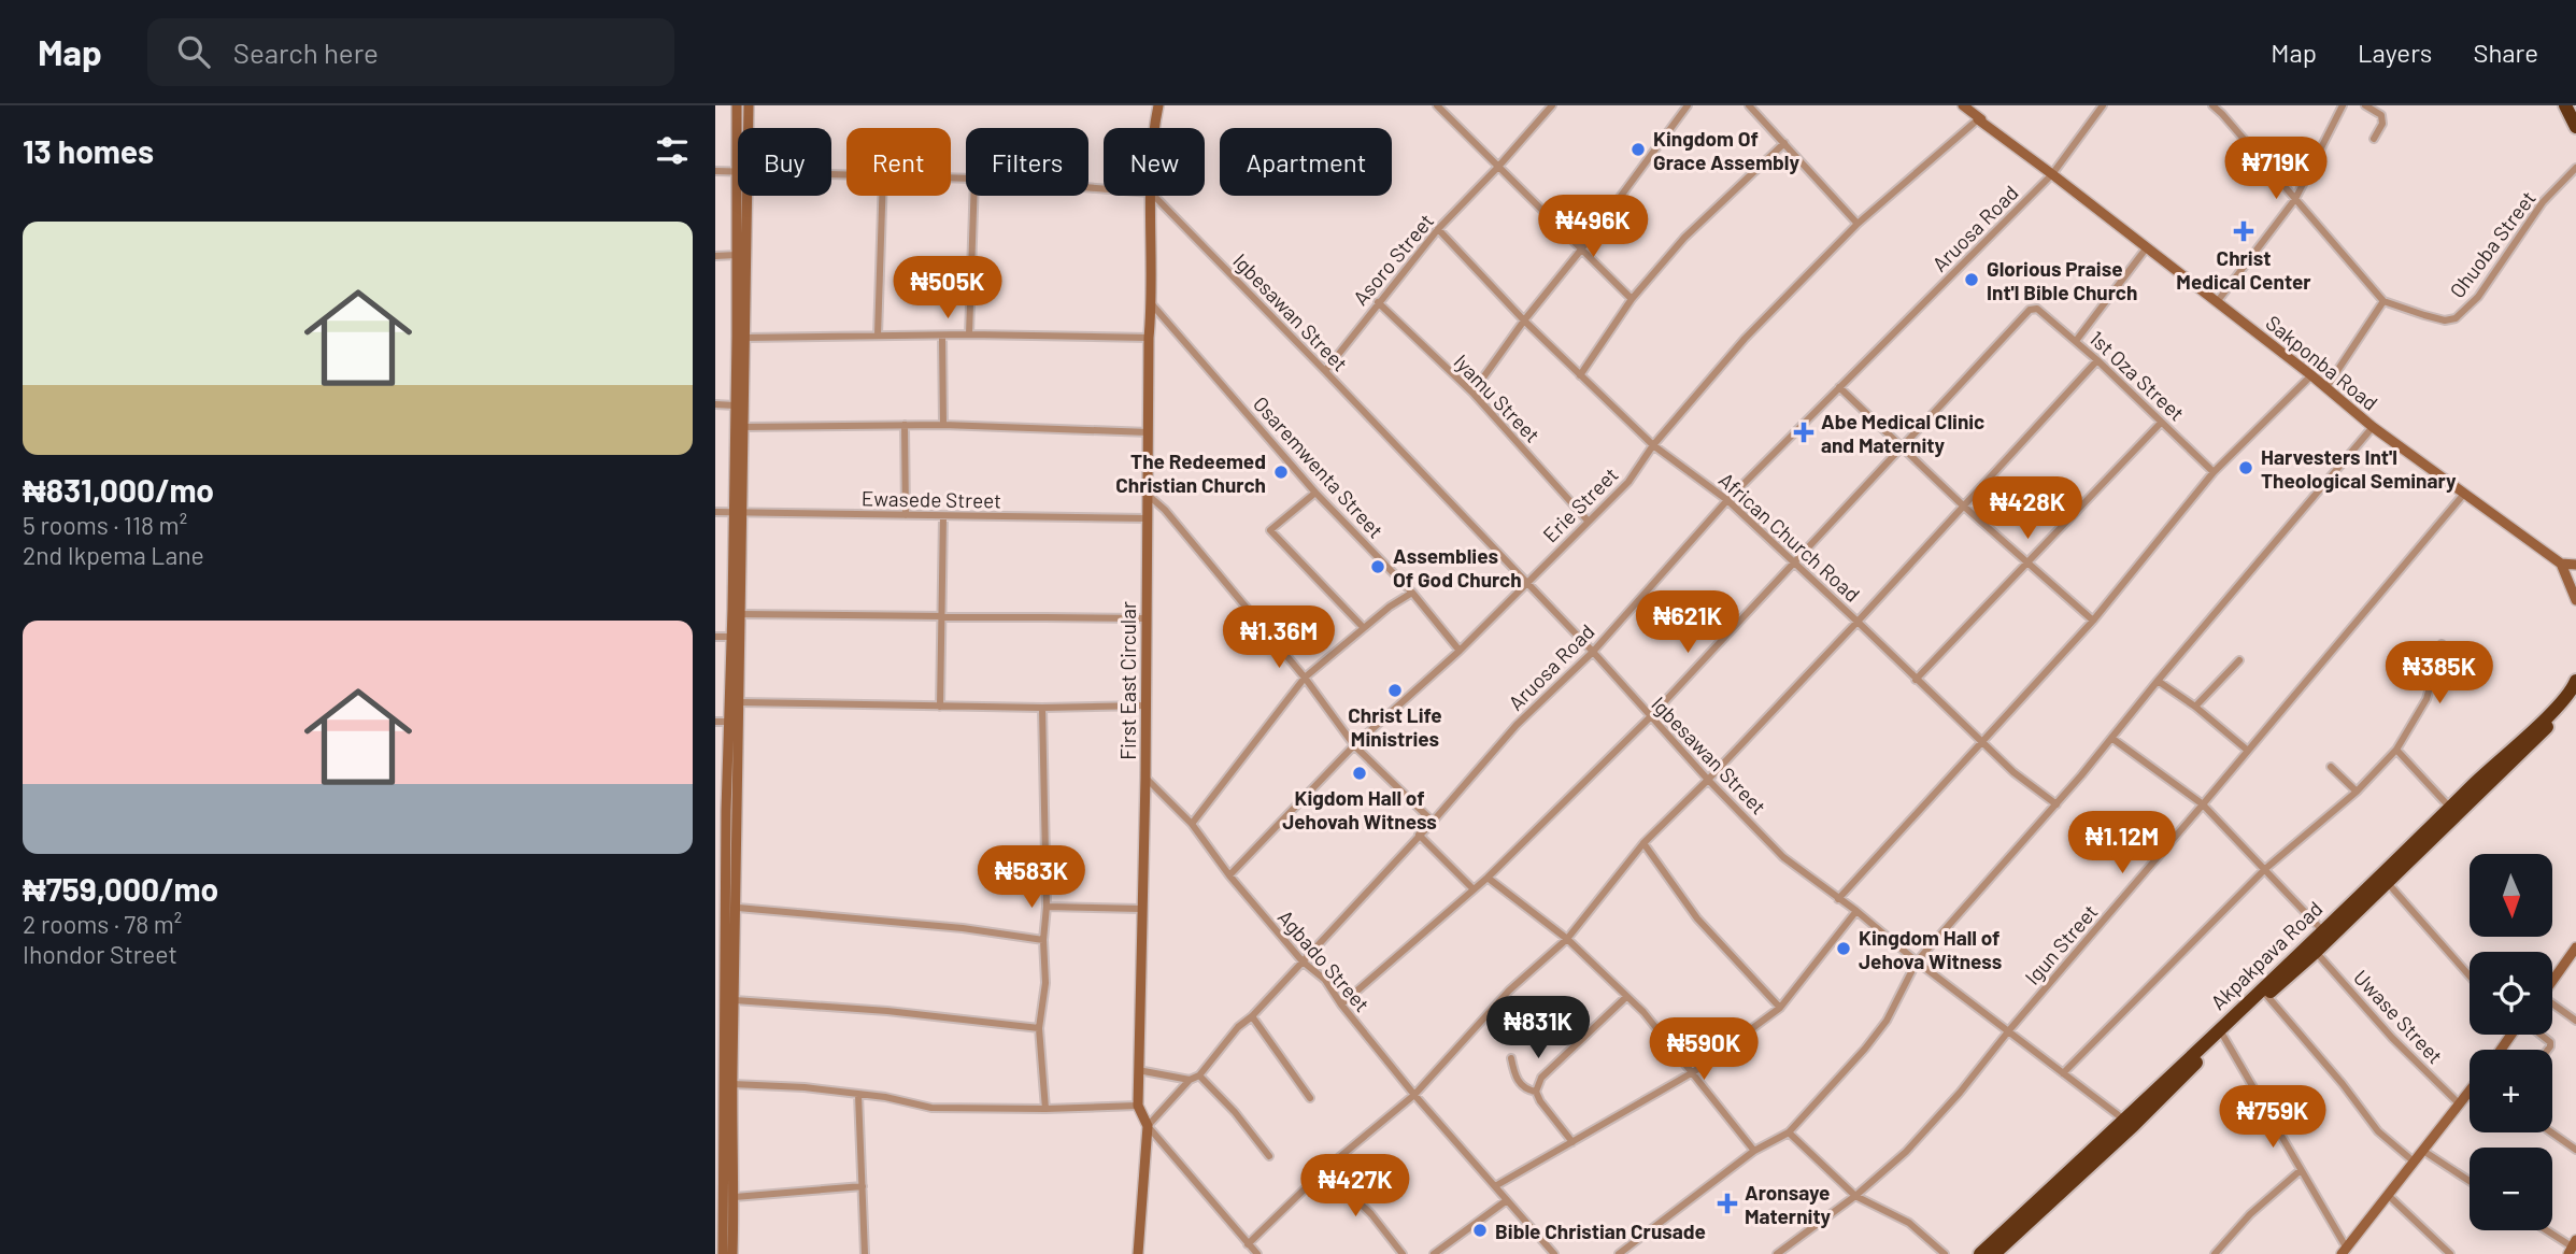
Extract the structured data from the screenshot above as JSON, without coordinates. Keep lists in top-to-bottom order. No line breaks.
{"streets":{"highway":["Akpakpava Road"],"main road":["Sakponba Road","First East Circular"],"street":["Aruosa Road","Ohuoba Street","Asoro Street","Igbesawan Street","1st Oza Street","Iyamu Street","Osaremwenta Street","Ewasede Street","Erie Street","African Church Road","Igun Street","Agbado Street","Uwase Street"]},"crossings":[["Aruosa Road","Igbesawan Street"],["Aruosa Road","Sakponba Road"],["Aruosa Road","African Church Road"],["Aruosa Road","First East Circular"],["Aruosa Road","Agbado Street"],["Asoro Street","Igbesawan Street"],["Asoro Street","Iyamu Street"],["Asoro Street","African Church Road"],["Igbesawan Street","Erie Street"],["Igbesawan Street","Igun Street"],["Igbesawan Street","Akpakpava Road"],["Sakponba Road","Erie Street"],["Sakponba Road","Igun Street"],["Iyamu Street","Erie Street"],["Osaremwenta Street","Erie Street"],["Osaremwenta Street","First East Circular"],["Ewasede Street","First East Circular"],["Erie Street","African Church Road"],["Erie Street","Agbado Street"],["First East Circular","Agbado Street"],["Akpakpava Road","Uwase Street"]],"places":{"other":["Kingdom Of Grace Assembly","Glorious Praise Int'l Bible Church","Harvesters Int'l Theological Seminary","The Redeemed Christian Church","Assemblies Of God Church","Christ Life Ministries","Kigdom Hall of Jehovah Witness","Kingdom Hall of Jehova Witness","Bible Christian Crusade"],"health":["Christ Medical Center","Abe Medical Clinic and Maternity","Aronsaye Maternity"]},"north":"bottom","page":{"header":"Map","search":"Search here","nav":["Map","Layers","Share"],"heading":"13 homes","chip":["Buy","Rent","Filters","New","Apartment"],"price":["₦719K","₦496K","₦505K","₦428K","₦621K","₦1.36M","₦385K","₦1.12M","₦583K","₦831K","₦590K","₦759K","₦427K"],"list":[{"name":"₦831,000/mo","note":"5 rooms · 118 m² · 2nd Ikpema Lane"},{"name":"₦759,000/mo","note":"2 rooms · 78 m² · Ihondor Street"}],"map_buttons":["+","−"]}}
